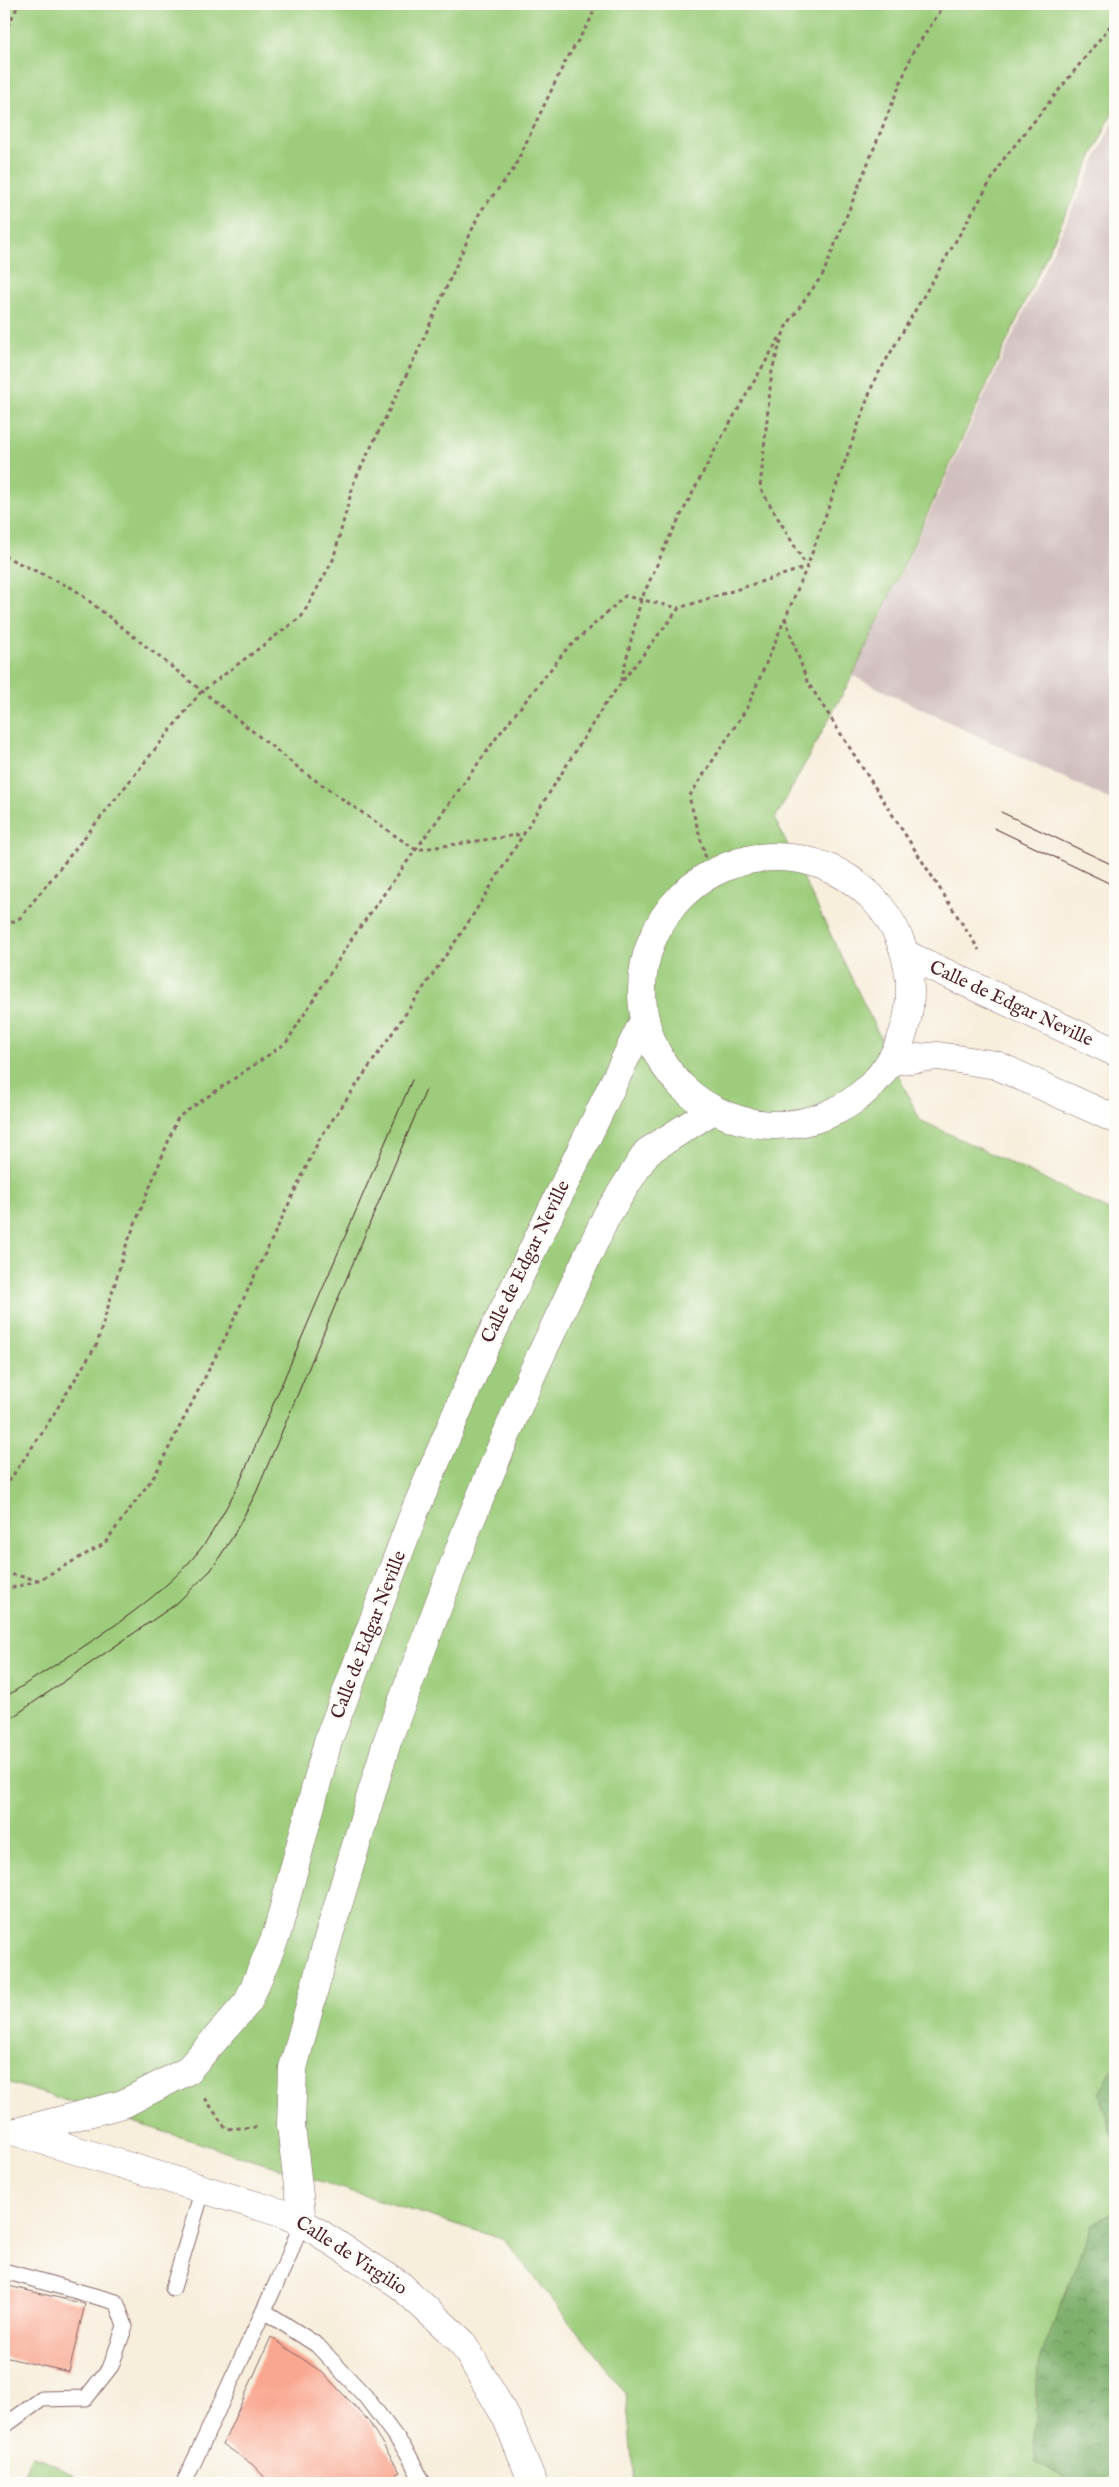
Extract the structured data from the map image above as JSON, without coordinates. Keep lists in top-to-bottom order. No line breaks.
{"streets":{"street":["Calle de Edgar Neville","Calle de Virgilio"]},"crossings":[["Calle de Edgar Neville","Calle de Virgilio"]]}
